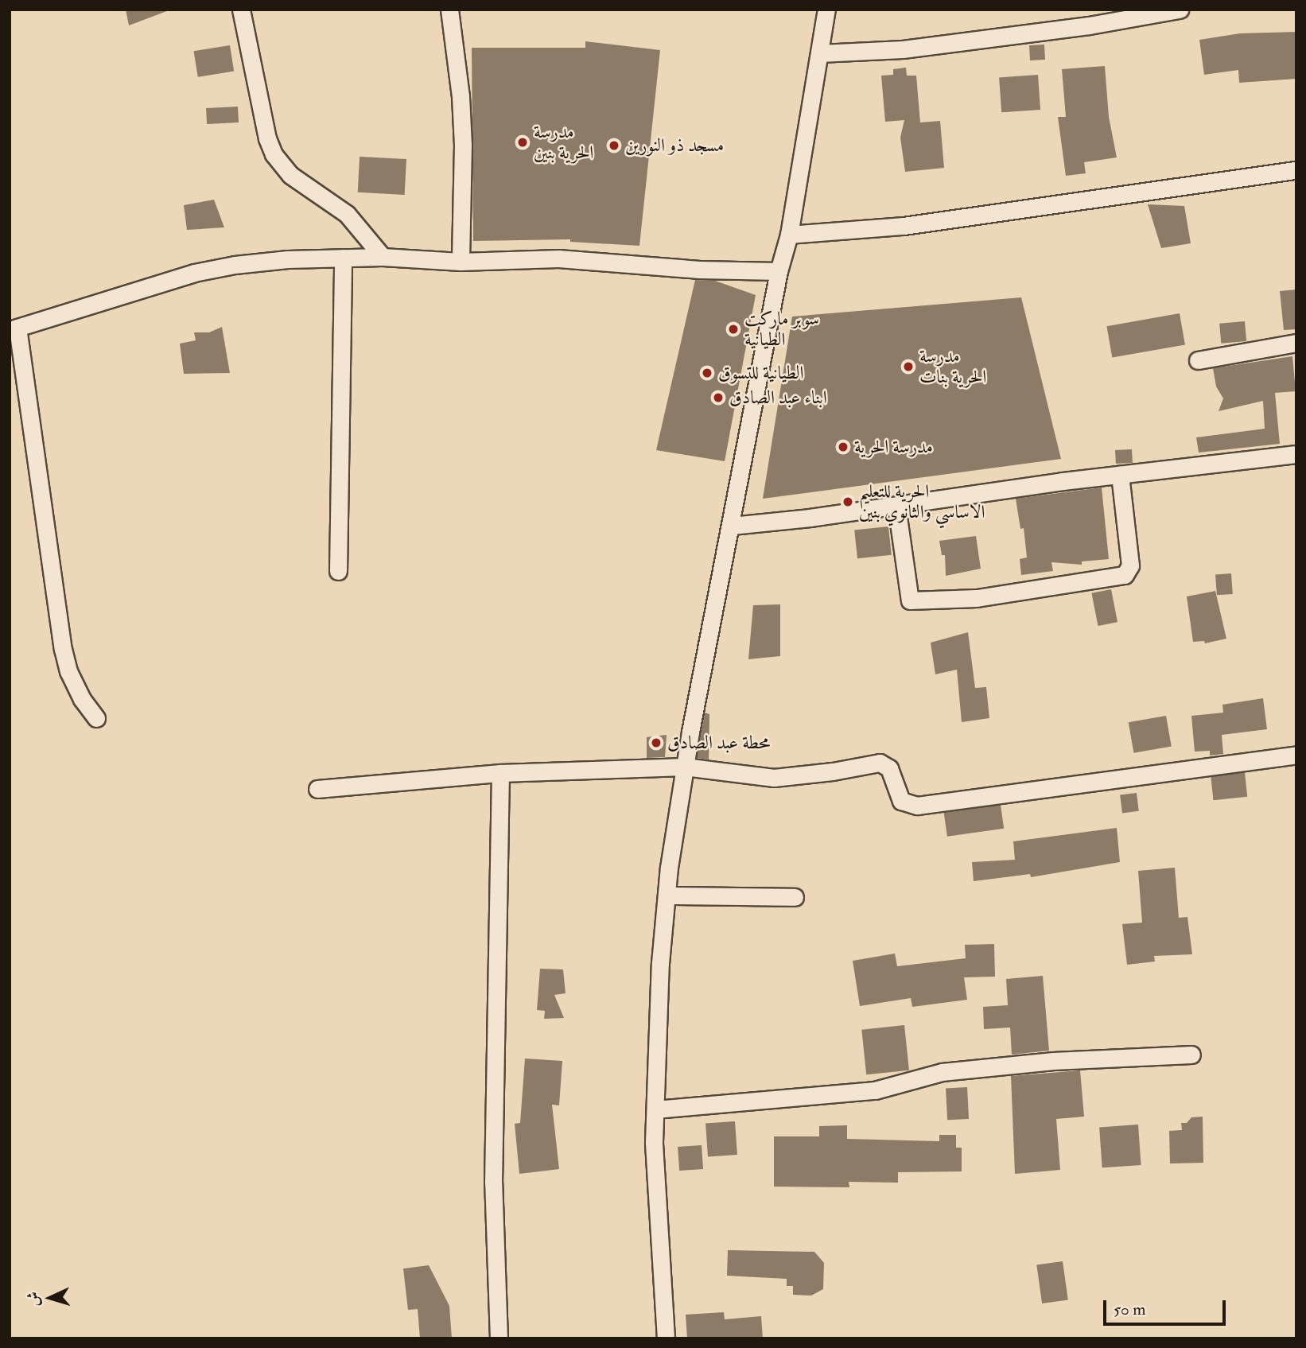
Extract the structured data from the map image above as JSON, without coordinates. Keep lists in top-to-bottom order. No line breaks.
{"places":["مدرسة الحرية بنين","مسجد ذو النورين","سوبر ماركت الطيانية","مدرسة الحرية بنات","الطيانية للتسوق","ابناء عبد الصادق","مدرسة الحرية","الحرية للتعليم الاساسي والثانوي بنين","محطة عبد الصادق"],"scale_bar":"50 m","north":"left"}
